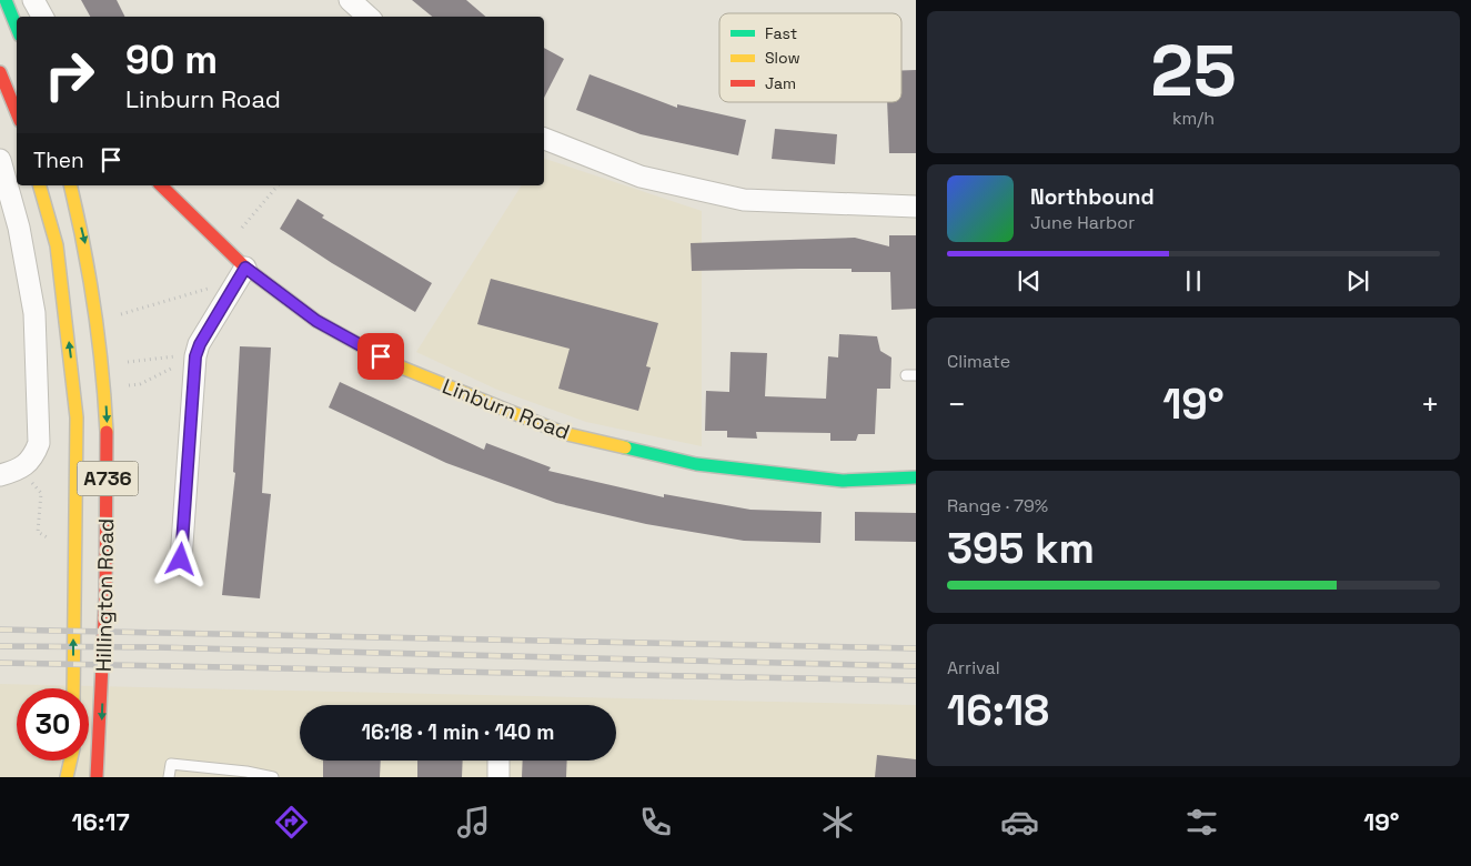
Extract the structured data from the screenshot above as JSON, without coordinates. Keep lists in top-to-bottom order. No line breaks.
{"streets":{"main road":["Linburn Road","A736","Hillington Road"]},"legend":["Fast","Slow","Jam"],"page":{"tile":[["25","km/h"],"Climate",["Range · 79%","395 km"],["Arrival","16:18"]],"turn":["90 m","Linburn Road"],"then":"Then","song":["Northbound","June Harbor"],"heat":["−","19°","+"],"limit":"30","trip":"16:18 · 1 min · 140 m","tabs":["16:17","19°"]}}
